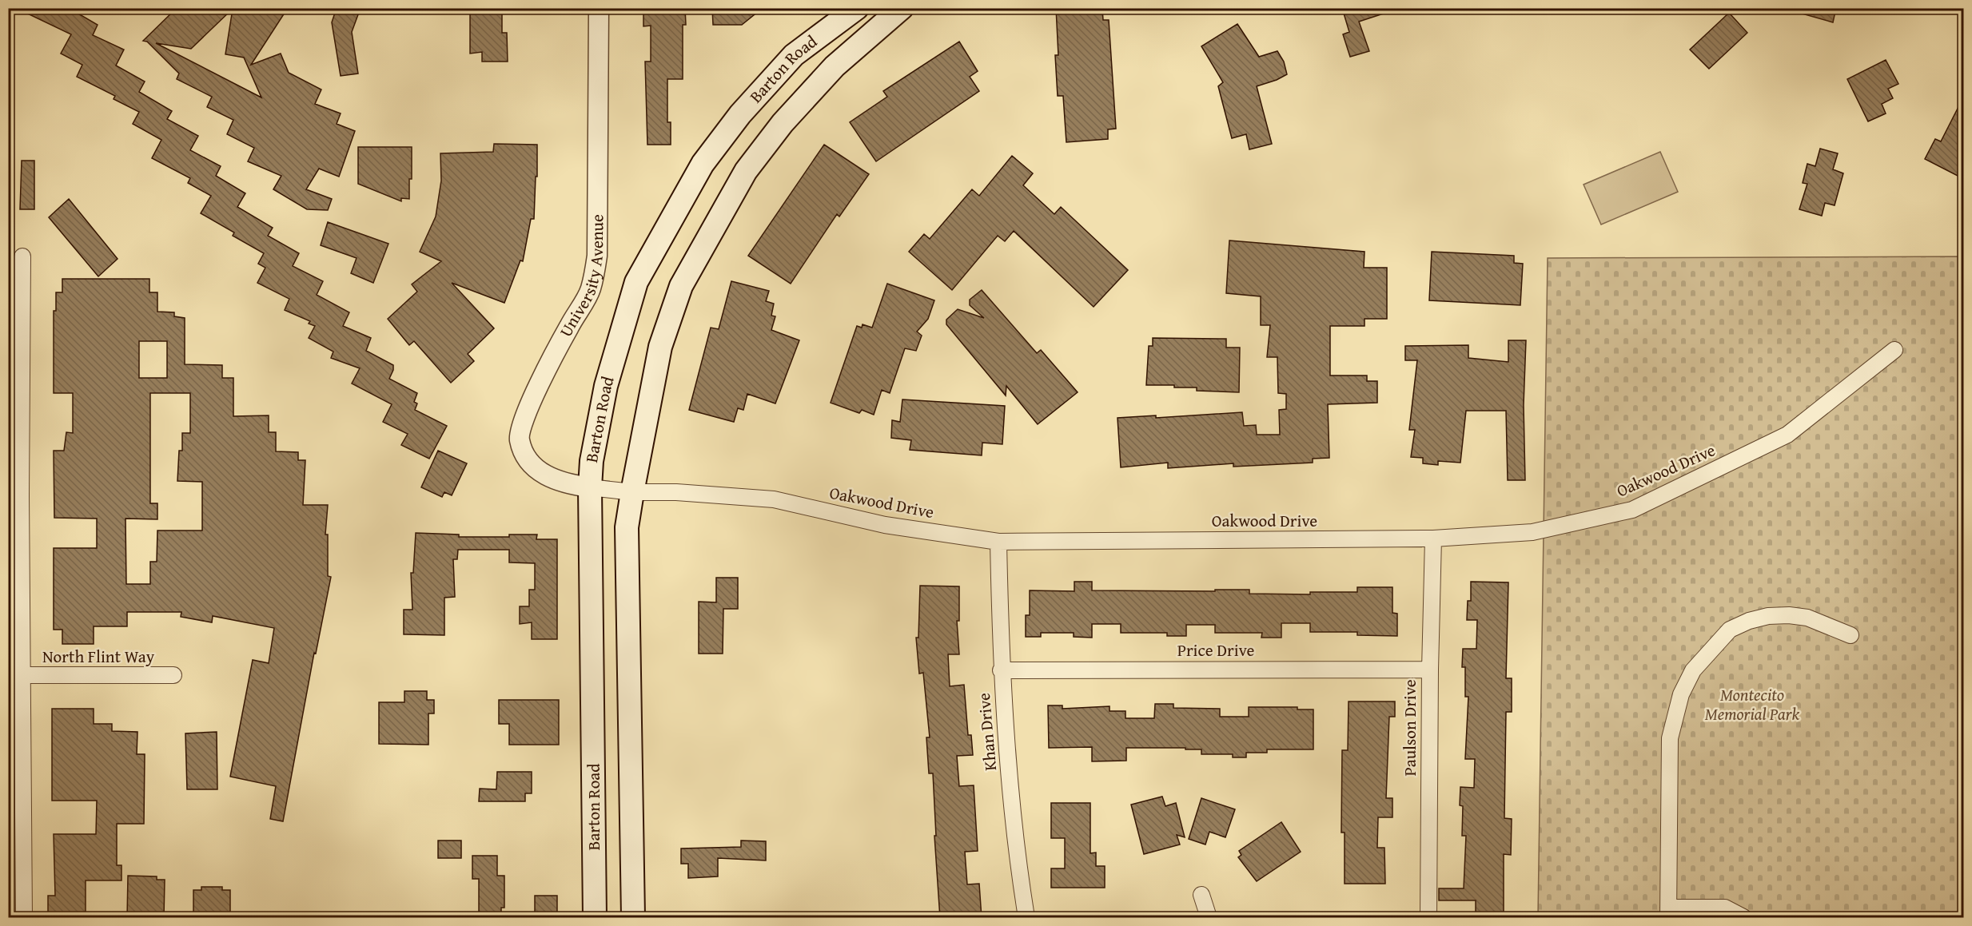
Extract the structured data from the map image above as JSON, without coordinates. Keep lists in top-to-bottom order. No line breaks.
{"streets":{"main road":["Barton Road"],"street":["University Avenue","Oakwood Drive","Price Drive","North Flint Way","Paulson Drive","Khan Drive"]},"crossings":[["Barton Road","University Avenue"],["Barton Road","Oakwood Drive"],["University Avenue","Oakwood Drive"],["Oakwood Drive","Paulson Drive"],["Oakwood Drive","Khan Drive"],["Price Drive","Paulson Drive"],["Price Drive","Khan Drive"]],"parks":["Montecito Memorial Park"]}
